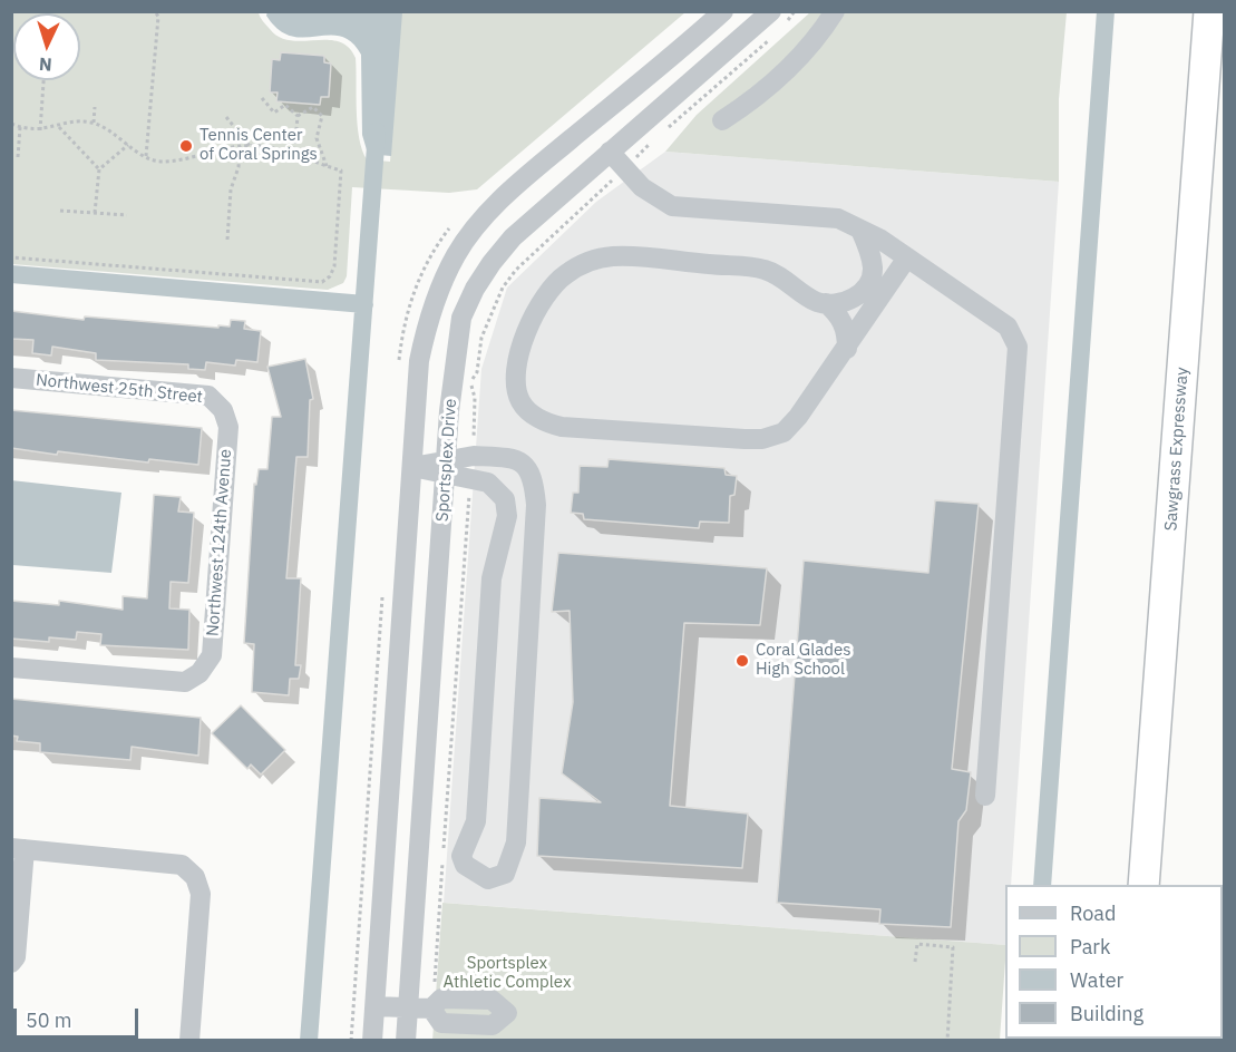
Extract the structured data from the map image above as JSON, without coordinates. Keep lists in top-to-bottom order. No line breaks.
{"streets":{"highway":["Sawgrass Expressway"],"street":["Northwest 25th Street","Sportsplex Drive","Northwest 124th Avenue"]},"crossings":[["Northwest 25th Street","Northwest 124th Avenue"]],"parks":["Sportsplex Athletic Complex"],"places":["Tennis Center of Coral Springs","Coral Glades High School"],"legend":["Road","Park","Water","Building"],"scale_bar":"50 m","north":"bottom"}
